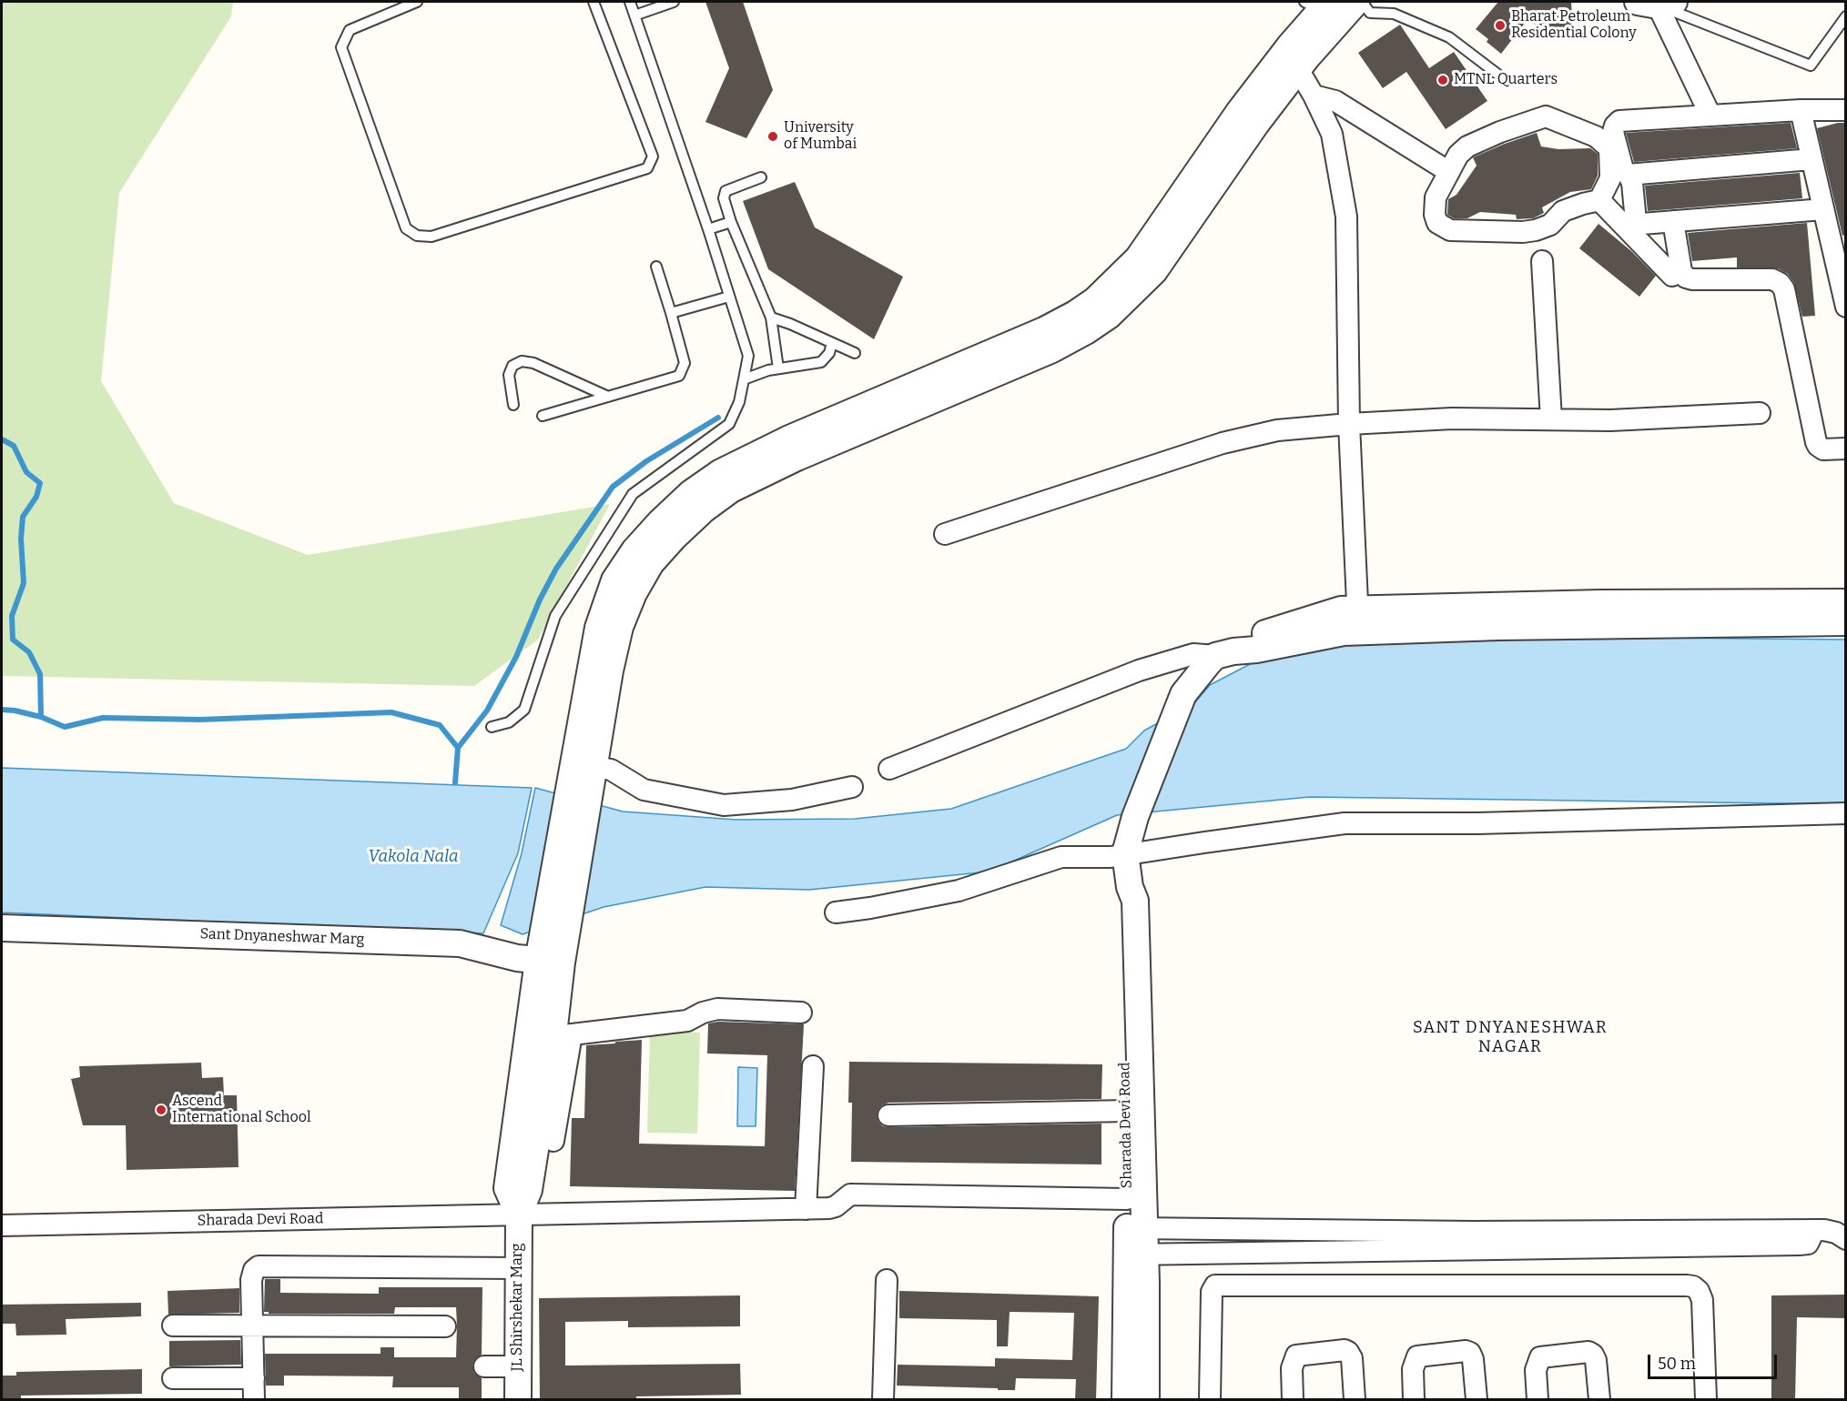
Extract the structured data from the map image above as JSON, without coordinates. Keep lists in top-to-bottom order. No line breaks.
{"streets":{"street":["Sant Dnyaneshwar Marg","Sharada Devi Road","JL Shirshekar Marg"]},"crossings":[["Sharada Devi Road","JL Shirshekar Marg"]],"districts":["SANT DNYANESHWAR NAGAR"],"water":["Vakola Nala"],"places":["Bharat Petroleum Residential Colony","MTNL Quarters","University of Mumbai","Ascend International School"],"scale_bar":"50 m"}
